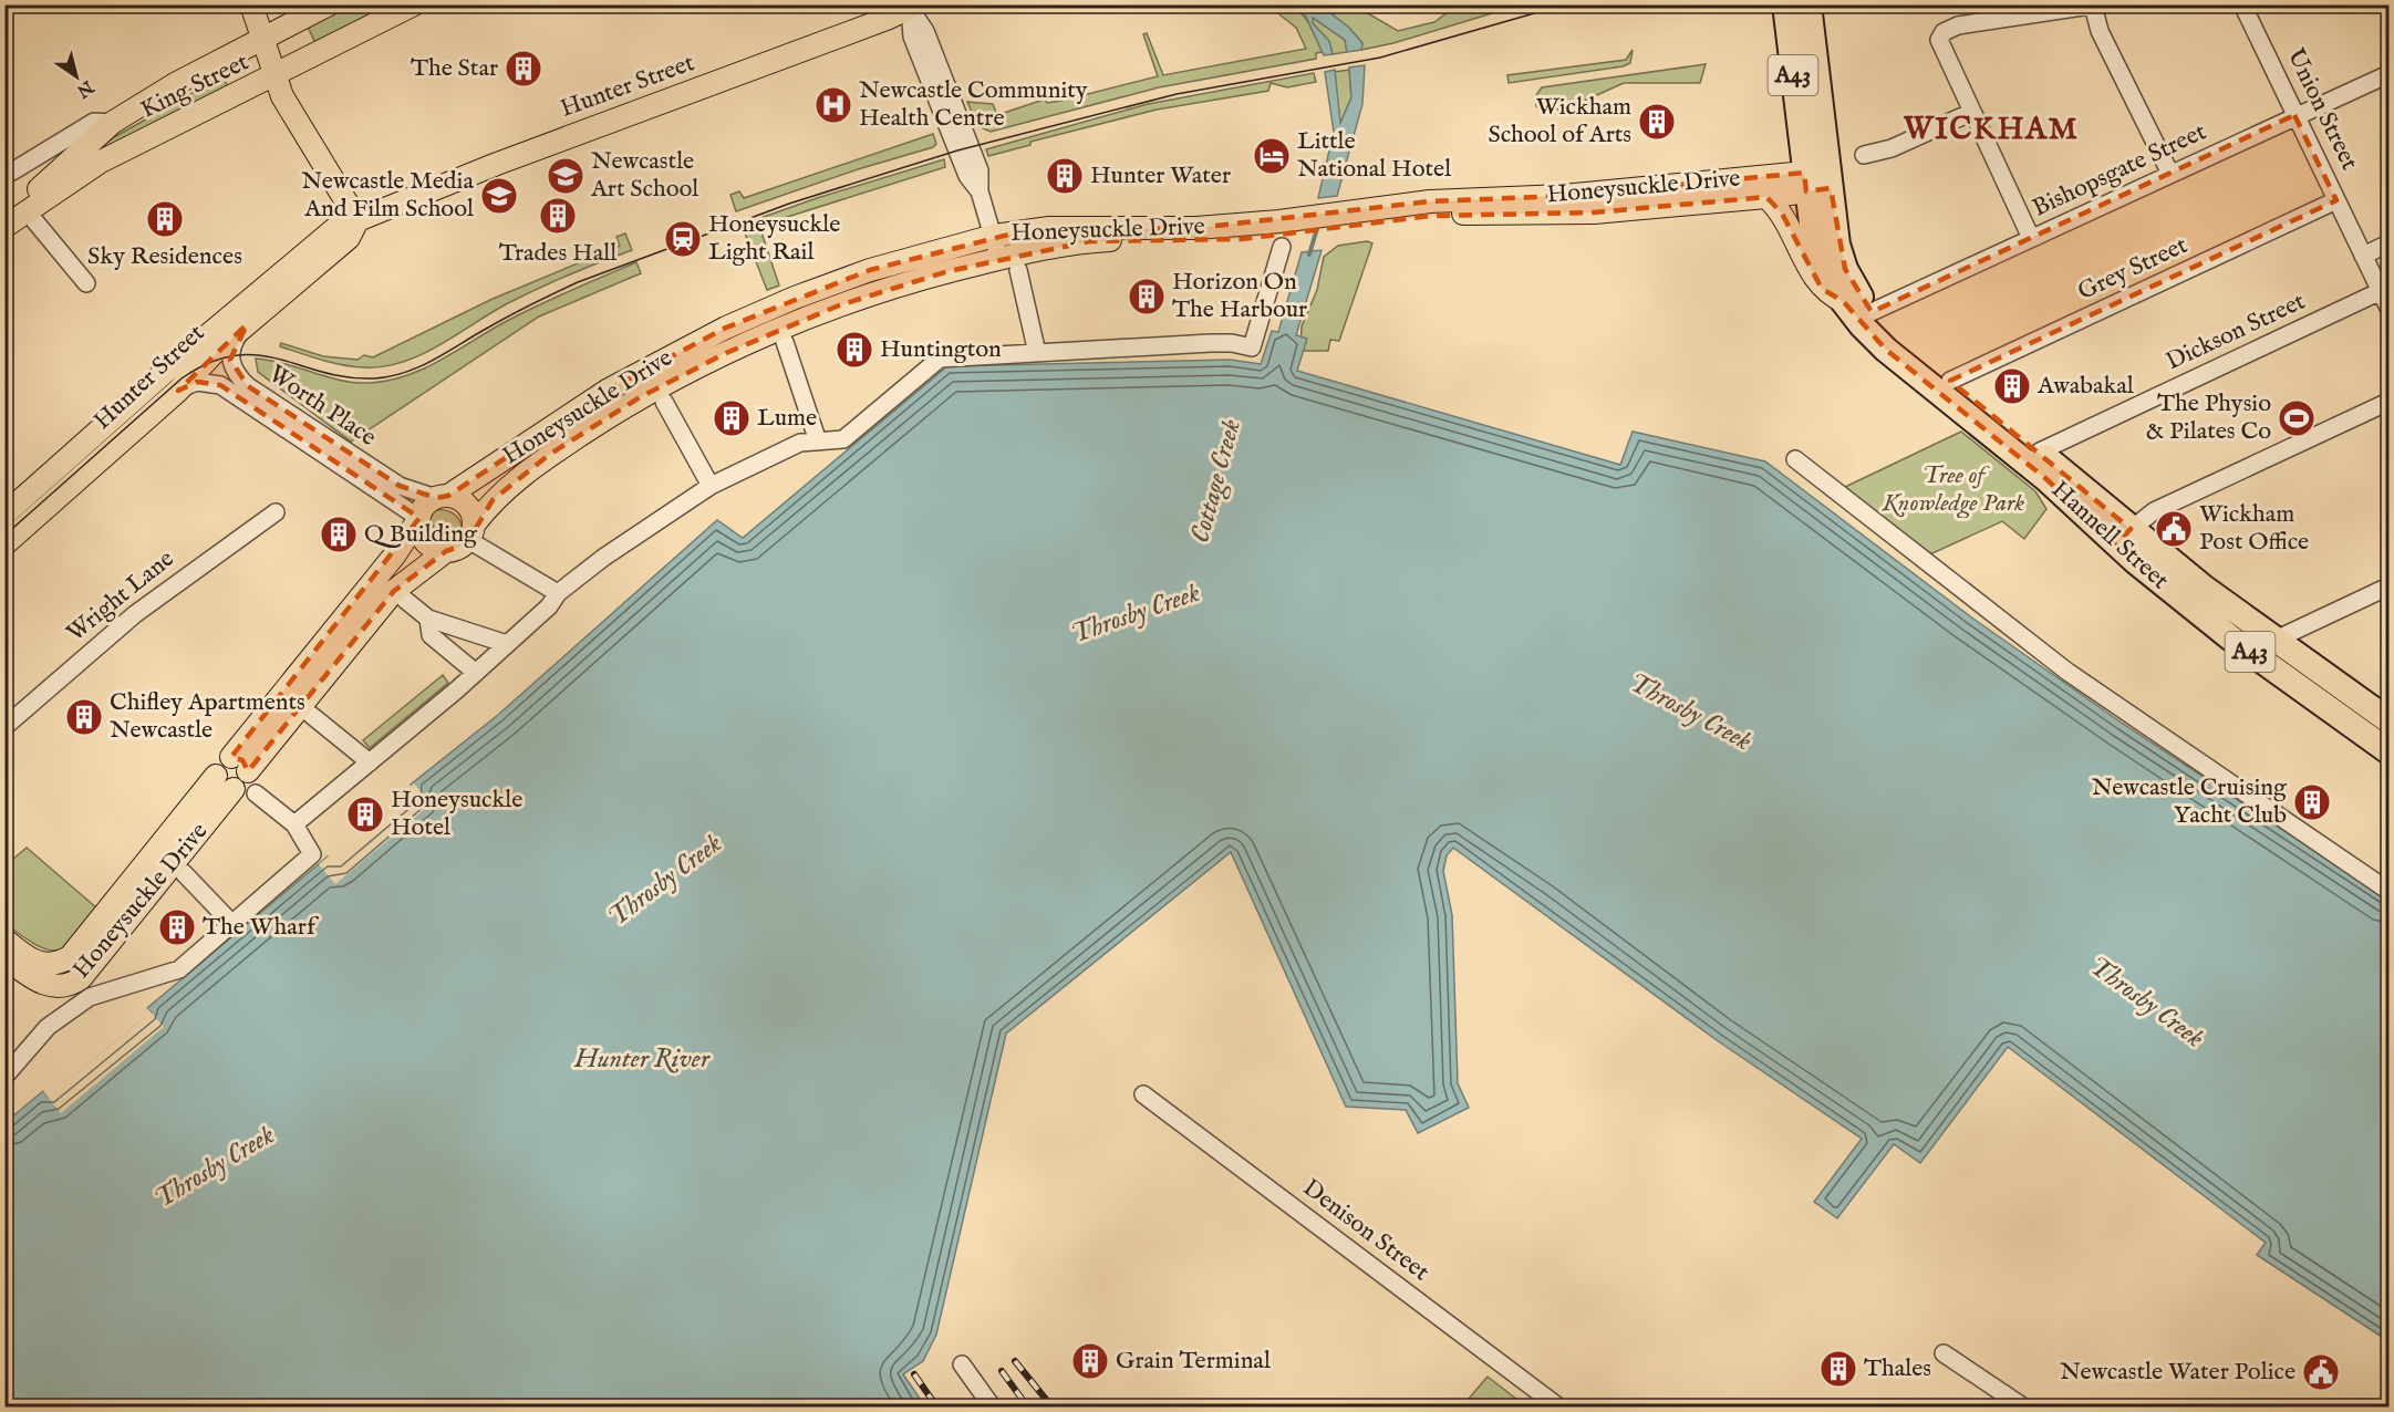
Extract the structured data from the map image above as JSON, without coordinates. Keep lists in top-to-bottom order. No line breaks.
{"streets":{"highway":["A43","Hannell Street"],"main road":["King Street","Hunter Street","Honeysuckle Drive"],"street":["Union Street","Bishopsgate Street","Grey Street","Dickson Street","Worth Place","Wright Lane","Denison Street"]},"crossings":[["A43","Honeysuckle Drive"],["A43","Hannell Street"],["Hunter Street","Worth Place"],["Union Street","Bishopsgate Street"],["Union Street","Grey Street"],["Union Street","Dickson Street"],["Bishopsgate Street","Hannell Street"],["Honeysuckle Drive","Worth Place"],["Honeysuckle Drive","Hannell Street"],["Grey Street","Hannell Street"],["Dickson Street","Hannell Street"]],"districts":["WICKHAM"],"water":["Cottage Creek","Throsby Creek","Hunter River"],"parks":["Tree of Knowledge Park"],"places":{"building":["The Star","Wickham School of Arts","Hunter Water","Trades Hall","Sky Residences","Horizon On The Harbour","Huntington","Awabakal","Lume","Q Building","Chifley Apartments Newcastle","Newcastle Cruising Yacht Club","Honeysuckle Hotel","The Wharf","Grain Terminal","Thales"],"hospital":["Newcastle Community Health Centre"],"hotel":["Little National Hotel"],"school or university":["Newcastle Art School","Newcastle Media And Film School"],"station":["Honeysuckle Light Rail"],"sports":["The Physio & Pilates Co"],"public building":["Wickham Post Office","Newcastle Water Police"]},"north":"bottom right"}
